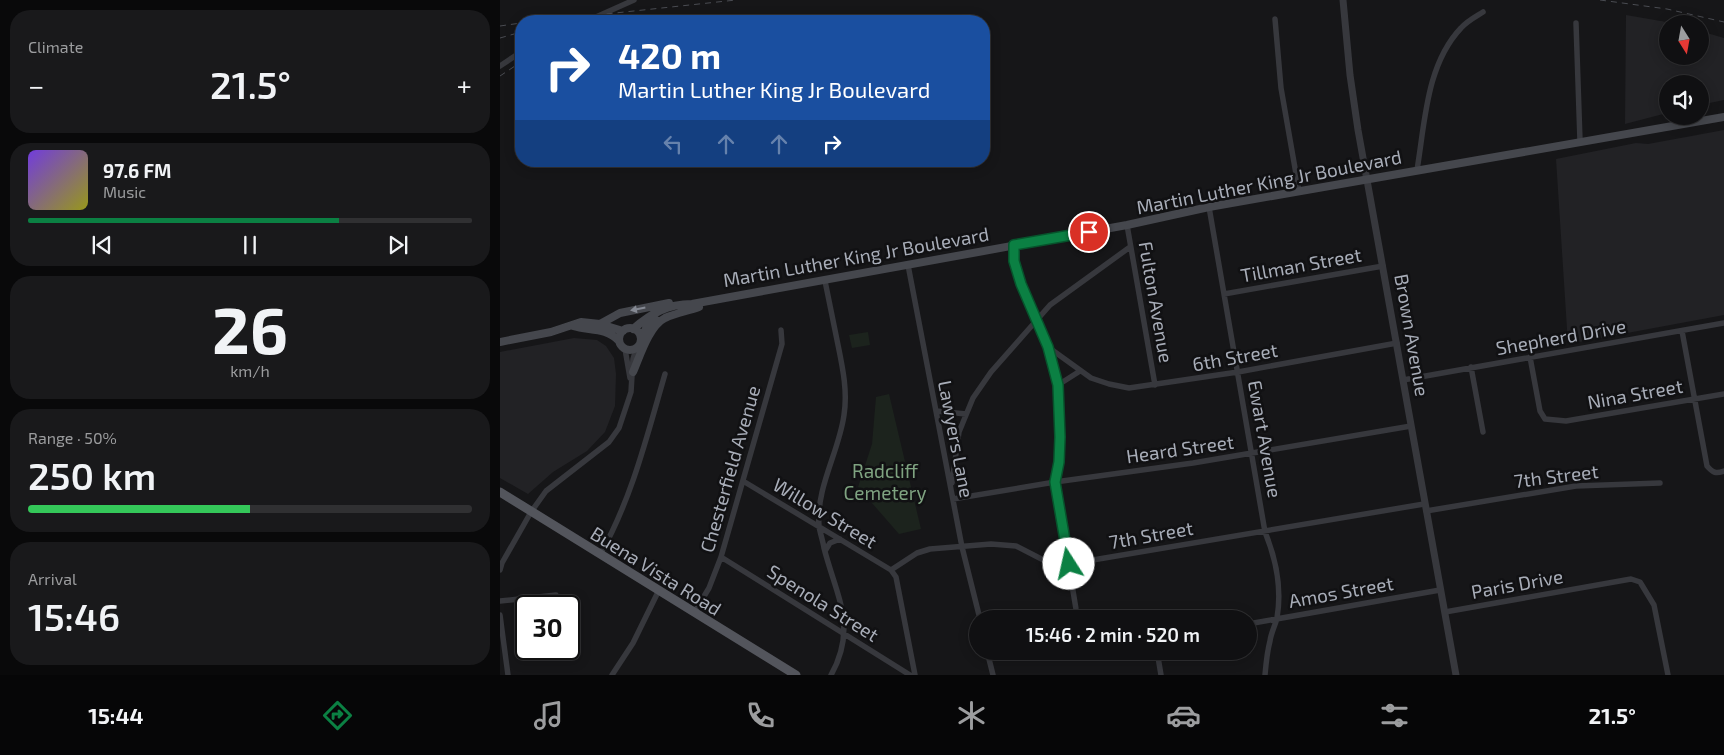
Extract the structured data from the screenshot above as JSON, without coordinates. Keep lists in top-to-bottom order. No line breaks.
{"streets":{"main road":["Martin Luther King Jr Boulevard","Buena Vista Road"],"street":["Tillman Street","Fulton Avenue","Brown Avenue","Shepherd Drive","6th Street","Nina Street","Lawyers Lane","Ewart Avenue","Heard Street","Chesterfield Avenue","7th Street","Willow Street","Paris Drive","Amos Street","Spenola Street"]},"crossings":[["Martin Luther King Jr Boulevard","Fulton Avenue"],["Martin Luther King Jr Boulevard","Brown Avenue"],["Martin Luther King Jr Boulevard","Lawyers Lane"],["Martin Luther King Jr Boulevard","Ewart Avenue"],["Tillman Street","Brown Avenue"],["Tillman Street","Ewart Avenue"],["Fulton Avenue","6th Street"],["Brown Avenue","Shepherd Drive"],["Brown Avenue","6th Street"],["Brown Avenue","Heard Street"],["Brown Avenue","7th Street"],["Brown Avenue","Paris Drive"],["Brown Avenue","Amos Street"],["Shepherd Drive","Nina Street"],["6th Street","Ewart Avenue"],["Lawyers Lane","Heard Street"],["Lawyers Lane","7th Street"],["Ewart Avenue","Heard Street"],["Ewart Avenue","7th Street"],["Ewart Avenue","Amos Street"],["Chesterfield Avenue","Willow Street"],["Chesterfield Avenue","Buena Vista Road"],["Chesterfield Avenue","Spenola Street"],["7th Street","Willow Street"]],"parks":["Radcliff Cemetery"],"north":"bottom","page":{"tile":["Climate",["26","km/h"],["Range · 50%","250 km"],["Arrival","15:46"]],"turn":["420 m","Martin Luther King Jr Boulevard"],"heat":["−","21.5°","+"],"song":["97.6 FM","Music"],"limit":"30","trip":"15:46 · 2 min · 520 m","tabs":["15:44","21.5°"]}}
